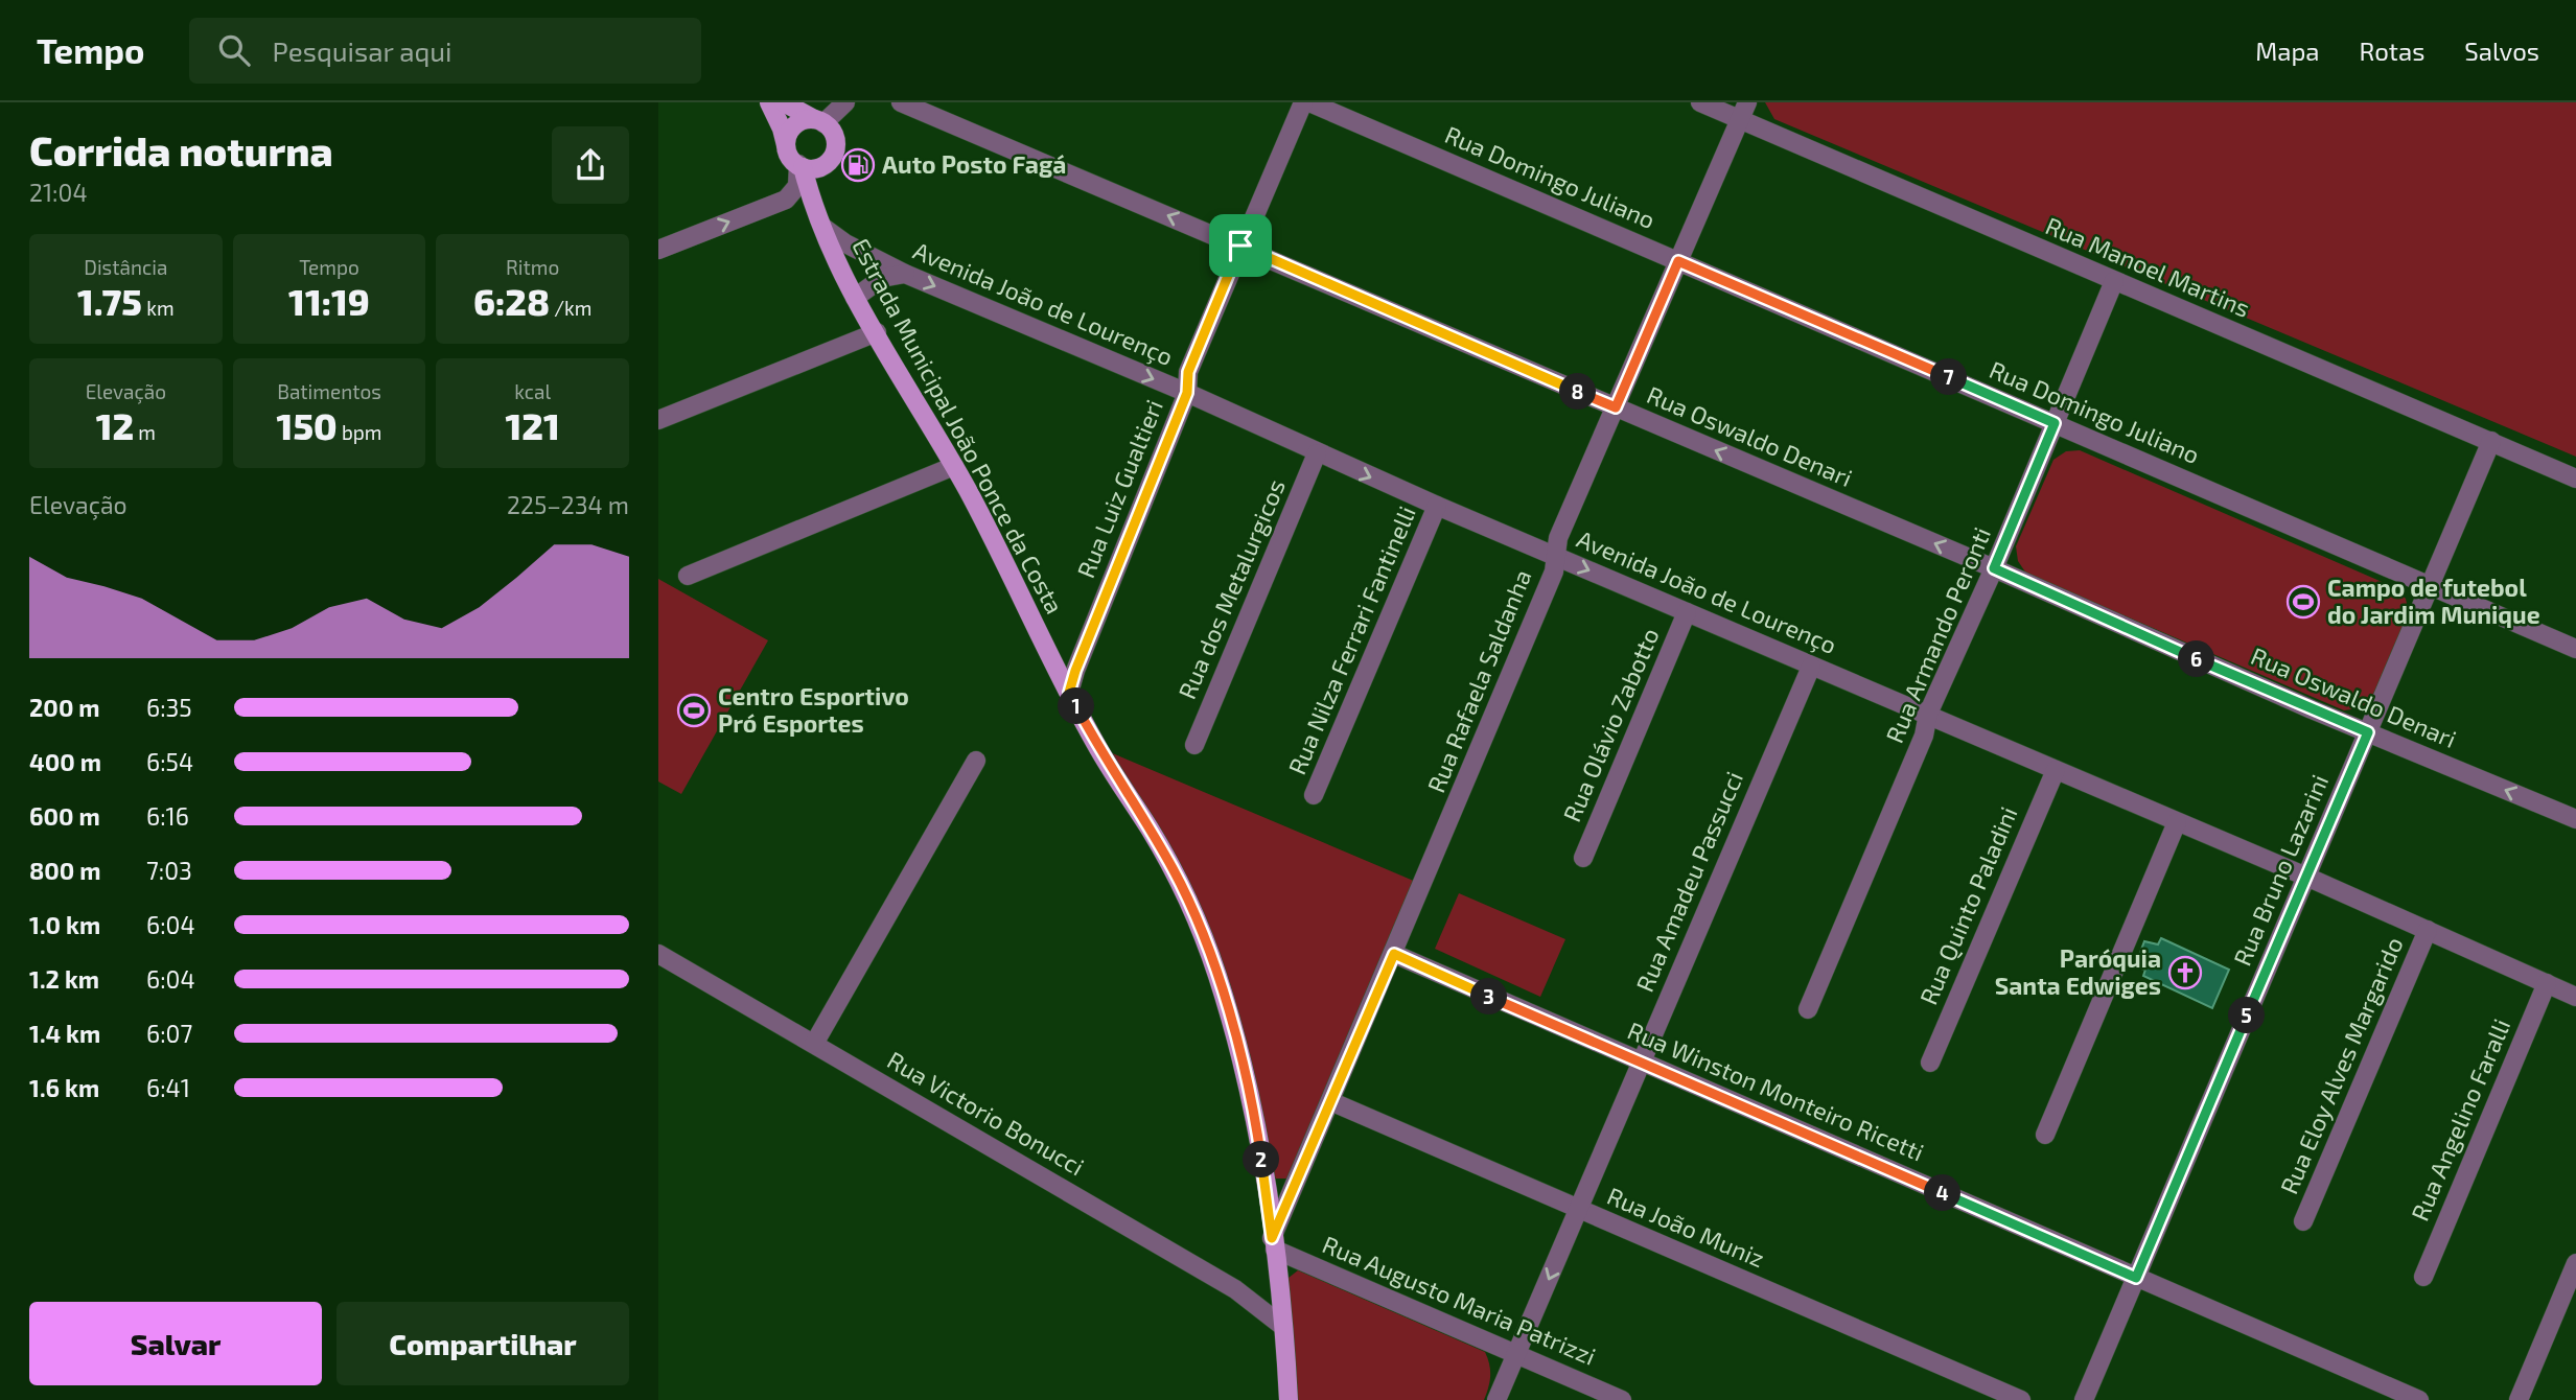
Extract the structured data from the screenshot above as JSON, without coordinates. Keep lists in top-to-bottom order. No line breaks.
{"streets":{"main road":["Estrada Municipal João Ponce da Costa"],"street":["Rua Domingo Juliano","Rua Manoel Martins","Avenida João de Lourenço","Rua Oswaldo Denari","Rua Luiz Gualtieri","Rua dos Metalurgicos","Rua Armando Peronti","Rua Nilza Ferrari Fantinelli","Rua Rafaela Saldanha","Rua Olávio Zabotto","Rua Bruno Lazarini","Rua Amadeu Passucci","Rua Quinto Paladini","Rua Eloy Alves Margarido","Rua Winston Monteiro Ricetti","Rua Victorio Bonucci","Rua Angelino Faralli","Rua João Muniz","Rua Augusto Maria Patrizzi"]},"crossings":[["Rua Domingo Juliano","Rua Armando Peronti"],["Rua Domingo Juliano","Rua Rafaela Saldanha"],["Rua Domingo Juliano","Rua Bruno Lazarini"],["Rua Manoel Martins","Rua Armando Peronti"],["Rua Manoel Martins","Rua Rafaela Saldanha"],["Rua Manoel Martins","Rua Bruno Lazarini"],["Avenida João de Lourenço","Estrada Municipal João Ponce da Costa"],["Avenida João de Lourenço","Rua Luiz Gualtieri"],["Avenida João de Lourenço","Rua dos Metalurgicos"],["Avenida João de Lourenço","Rua Armando Peronti"],["Avenida João de Lourenço","Rua Nilza Ferrari Fantinelli"],["Avenida João de Lourenço","Rua Rafaela Saldanha"],["Avenida João de Lourenço","Rua Olávio Zabotto"],["Avenida João de Lourenço","Rua Bruno Lazarini"],["Avenida João de Lourenço","Rua Amadeu Passucci"],["Avenida João de Lourenço","Rua Quinto Paladini"],["Avenida João de Lourenço","Rua Eloy Alves Margarido"],["Avenida João de Lourenço","Rua Angelino Faralli"],["Estrada Municipal João Ponce da Costa","Rua Luiz Gualtieri"],["Estrada Municipal João Ponce da Costa","Rua Rafaela Saldanha"],["Estrada Municipal João Ponce da Costa","Rua Victorio Bonucci"],["Estrada Municipal João Ponce da Costa","Rua Augusto Maria Patrizzi"],["Rua Oswaldo Denari","Rua Luiz Gualtieri"],["Rua Oswaldo Denari","Rua Armando Peronti"],["Rua Oswaldo Denari","Rua Rafaela Saldanha"],["Rua Oswaldo Denari","Rua Bruno Lazarini"],["Rua Rafaela Saldanha","Rua Winston Monteiro Ricetti"],["Rua Rafaela Saldanha","Rua João Muniz"],["Rua Rafaela Saldanha","Rua Augusto Maria Patrizzi"],["Rua Bruno Lazarini","Rua Winston Monteiro Ricetti"],["Rua Amadeu Passucci","Rua Winston Monteiro Ricetti"],["Rua Amadeu Passucci","Rua João Muniz"],["Rua Amadeu Passucci","Rua Augusto Maria Patrizzi"]],"one_way":["Rua Oswaldo Denari"],"places":{"fuel station":["Auto Posto Fagá"],"sports":["Campo de futebol do Jardim Munique","Centro Esportivo Pró Esportes"],"church":["Paróquia Santa Edwiges"]},"page":{"header":"Tempo","search":"Pesquisar aqui","nav":["Mapa","Rotas","Salvos"],"heading":["Corrida noturna","21:04"],"stats":[["Distância","1.75 km"],["Tempo","11:19"],["Ritmo","6:28 /km"],["Elevação","12 m"],["Batimentos","150 bpm"],["kcal","121"]],"pins":["7","8","6","1","3","5","2","4"],"chart":["Elevação","225–234 m"],"list":[{"name":"200 m","note":"6:35"},{"name":"400 m","note":"6:54"},{"name":"600 m","note":"6:16"},{"name":"800 m","note":"7:03"},{"name":"1.0 km","note":"6:04"},{"name":"1.2 km","note":"6:04"},{"name":"1.4 km","note":"6:07"},{"name":"1.6 km","note":"6:41"}],"buttons":["Salvar","Compartilhar"]}}
